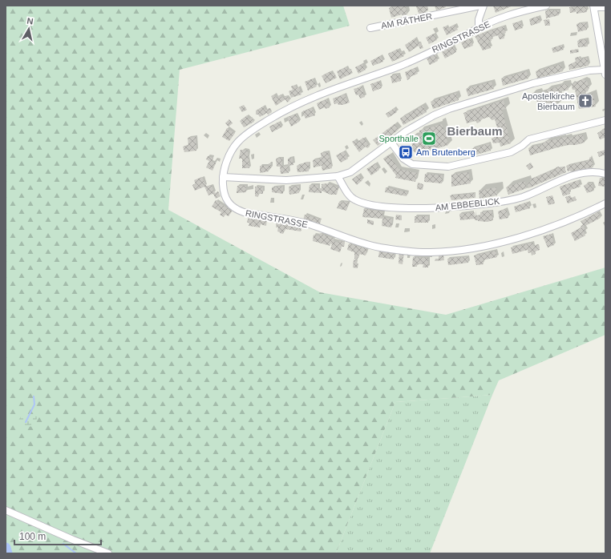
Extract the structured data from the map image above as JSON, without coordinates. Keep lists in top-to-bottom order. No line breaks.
{"streets":{"street":["AM RÄTHER","RINGSTRASSE","AM EBBEBLICK"]},"districts":["Bierbaum"],"places":{"church":["Apostelkirche Bierbaum"],"sports":["Sporthalle"],"bus stop":["Am Brutenberg"]},"scale_bar":"100 m","north":"top"}
